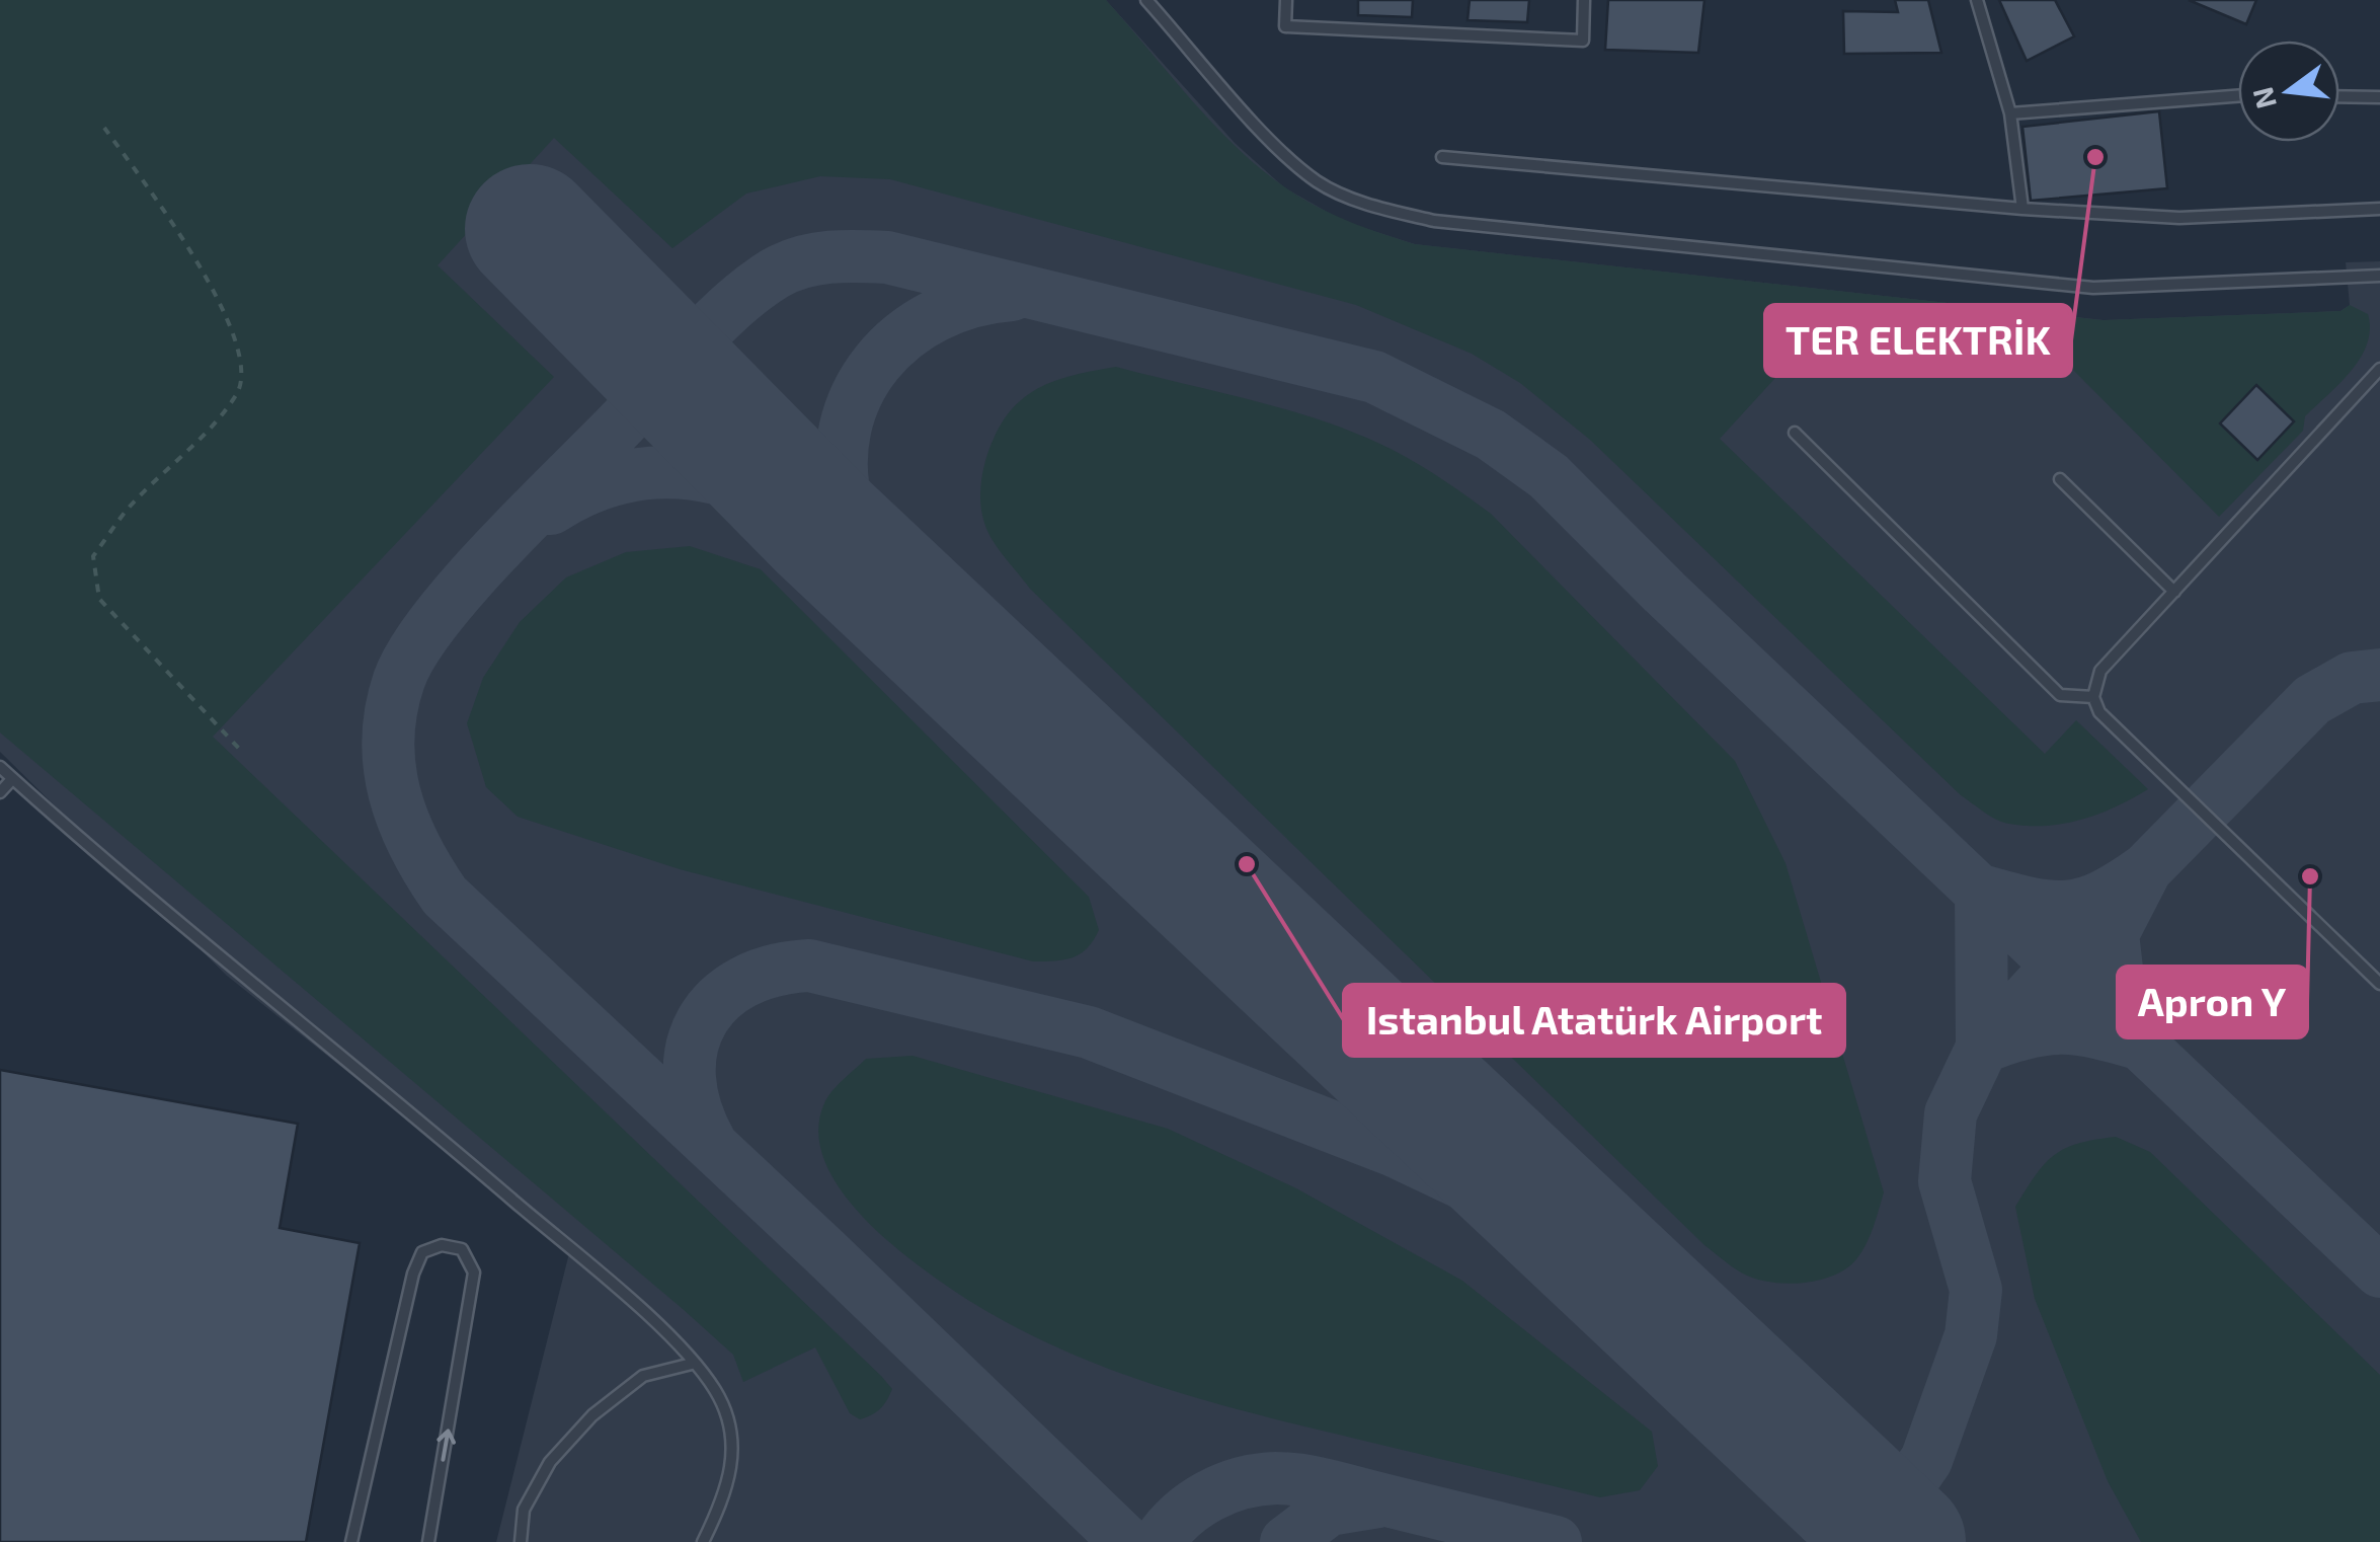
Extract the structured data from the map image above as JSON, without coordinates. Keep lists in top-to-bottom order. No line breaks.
{"places":["TER ELEKTRİK","Istanbul Atatürk Airport","Apron Y"],"north":"left"}
